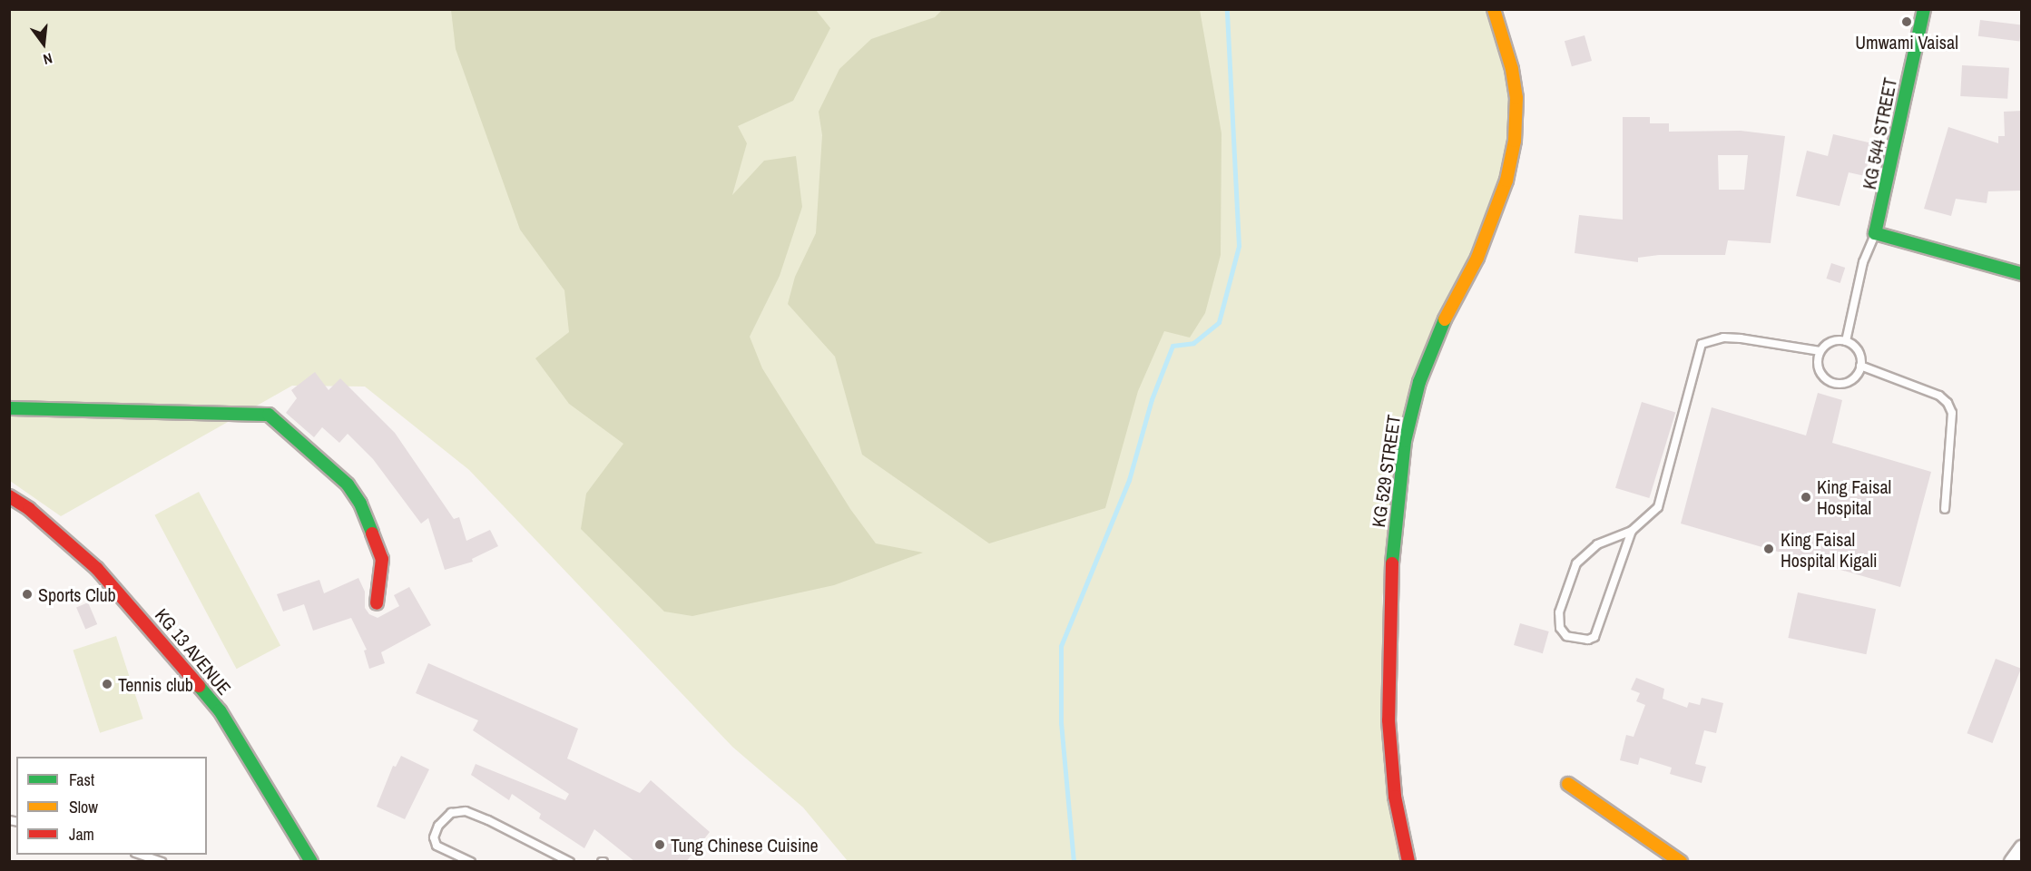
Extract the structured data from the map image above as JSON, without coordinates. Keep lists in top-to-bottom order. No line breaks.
{"streets":{"street":["KG 544 STREET","KG 529 STREET","KG 13 AVENUE"]},"places":["Umwami Vaisal","King Faisal Hospital","King Faisal Hospital Kigali","Sports Club","Tennis club","Tung Chinese Cuisine"],"legend":["Fast","Slow","Jam"],"north":"bottom"}
